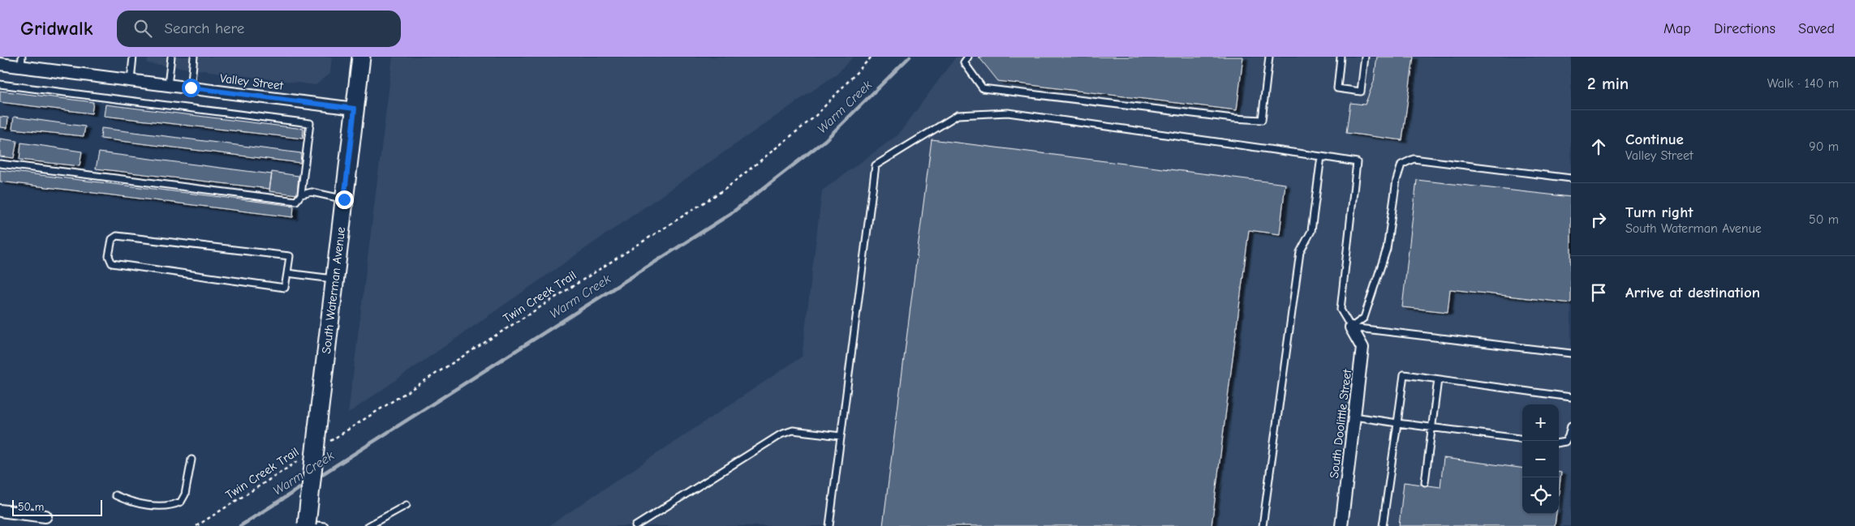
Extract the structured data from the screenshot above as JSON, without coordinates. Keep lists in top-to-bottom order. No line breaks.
{"streets":{"main road":["South Waterman Avenue"],"street":["Valley Street","South Doolittle Street"],"path":["Twin Creek Trail"]},"crossings":[["Valley Street","South Waterman Avenue"]],"water":["Warm Creek"],"scale_bar":"50 m","page":{"header":"Gridwalk","search":"Search here","nav":["Map","Directions","Saved"],"heading":["2 min","Walk · 140 m"],"list":[["Continue","Valley Street","90 m"],["Turn right","South Waterman Avenue","50 m"],"Arrive at destination"],"map_buttons":["+","−"],"scale":"50 m"}}
